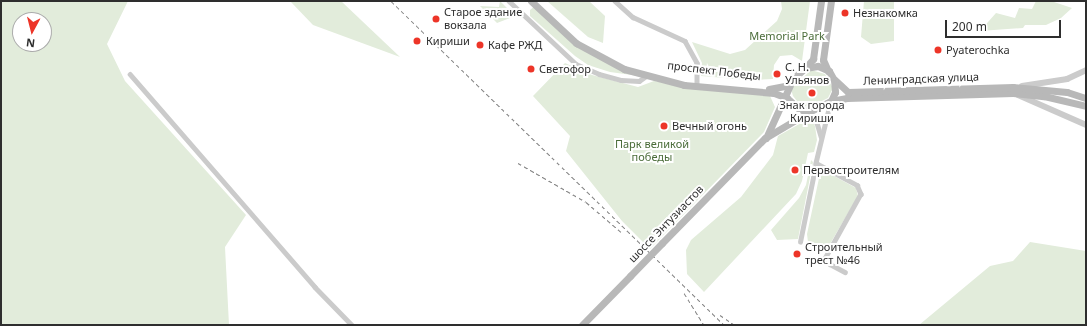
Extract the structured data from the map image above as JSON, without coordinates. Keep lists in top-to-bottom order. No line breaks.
{"streets":{"main road":["проспект Победы","Ленинградская улица","шоссе Энтузиастов"]},"parks":["Memorial Park","Парк великой победы"],"places":["Незнакомка","Старое здание вокзала","Кириши","Кафе РЖД","Pyaterochka","Светофор","С. Н. Ульянов","Знак города Кириши","Вечный огонь","Первостроителям","Строительный трест №46"],"scale_bar":"200 m","north":"bottom"}
